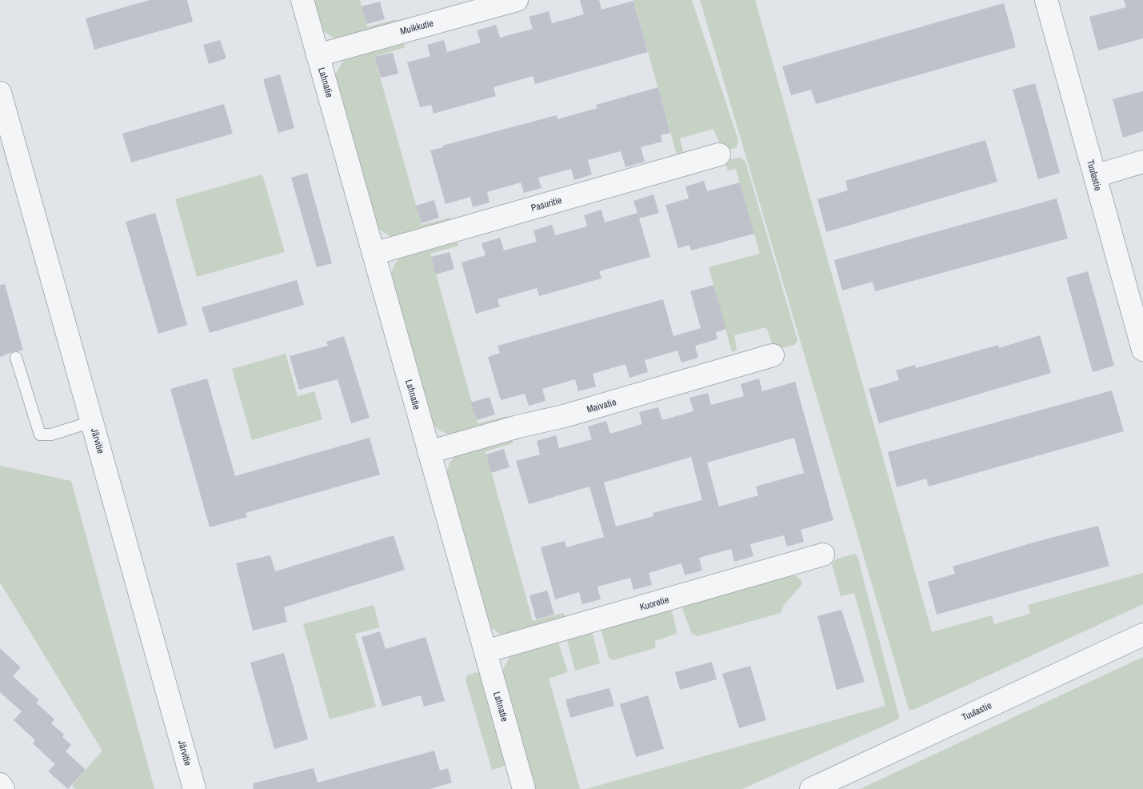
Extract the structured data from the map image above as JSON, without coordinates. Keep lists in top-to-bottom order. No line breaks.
{"streets":{"street":["Muikkutie","Lahnatie","Tuulastie","Pasuritie","Maivatie","Järvitie","Kuoretie"]},"crossings":[["Muikkutie","Lahnatie"],["Lahnatie","Pasuritie"],["Lahnatie","Maivatie"],["Lahnatie","Kuoretie"]]}
